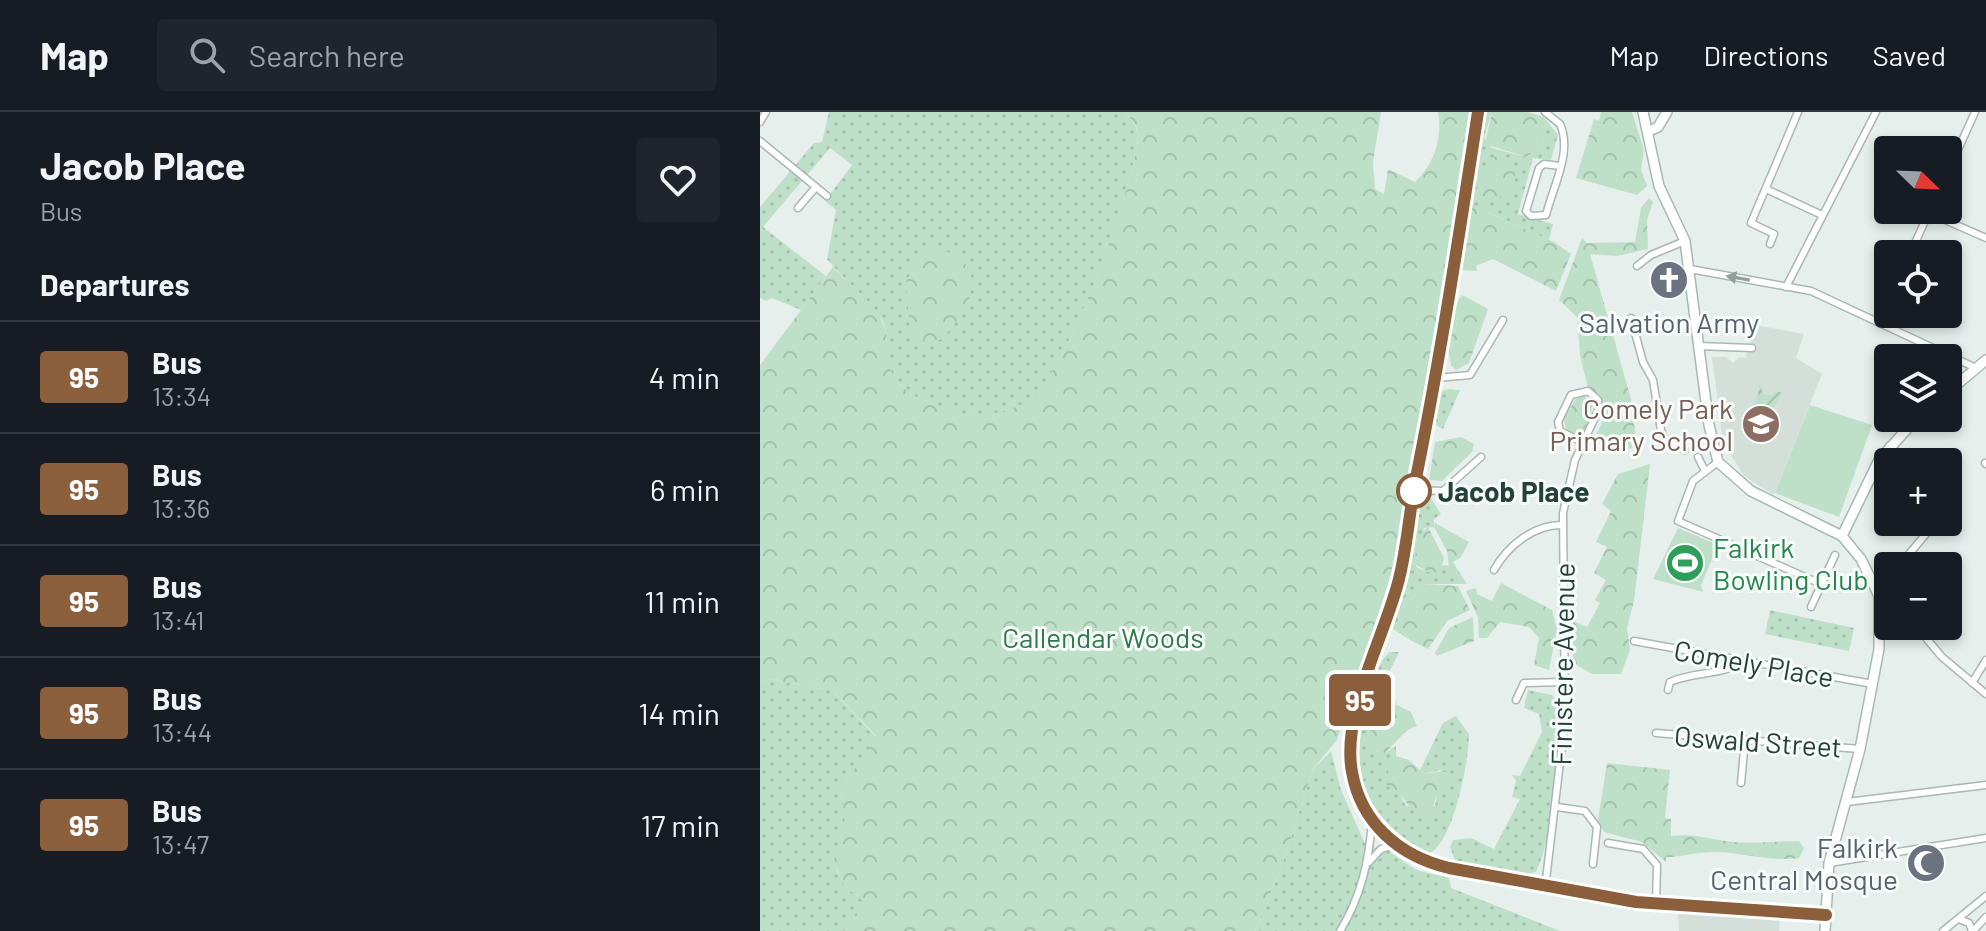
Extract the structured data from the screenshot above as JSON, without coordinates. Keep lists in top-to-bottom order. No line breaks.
{"streets":{"street":["Comely Place","Finistere Avenue","Oswald Street"]},"parks":["Callendar Woods"],"places":{"church":["Salvation Army"],"school or university":["Comely Park Primary School"],"other":["Jacob Place"],"sports":["Falkirk Bowling Club"],"mosque":["Falkirk Central Mosque"]},"lines":["bus line 95"],"north":"bottom right","page":{"header":"Map","search":"Search here","nav":["Map","Directions","Saved"],"heading":[["Jacob Place","Bus"],"Departures"],"on_map":"95","map_buttons":["+","−"],"list":[{"mark":"95","name":"Bus","note":"13:34","value":"4 min"},{"mark":"95","name":"Bus","note":"13:36","value":"6 min"},{"mark":"95","name":"Bus","note":"13:41","value":"11 min"},{"mark":"95","name":"Bus","note":"13:44","value":"14 min"},{"mark":"95","name":"Bus","note":"13:47","value":"17 min"}]}}
